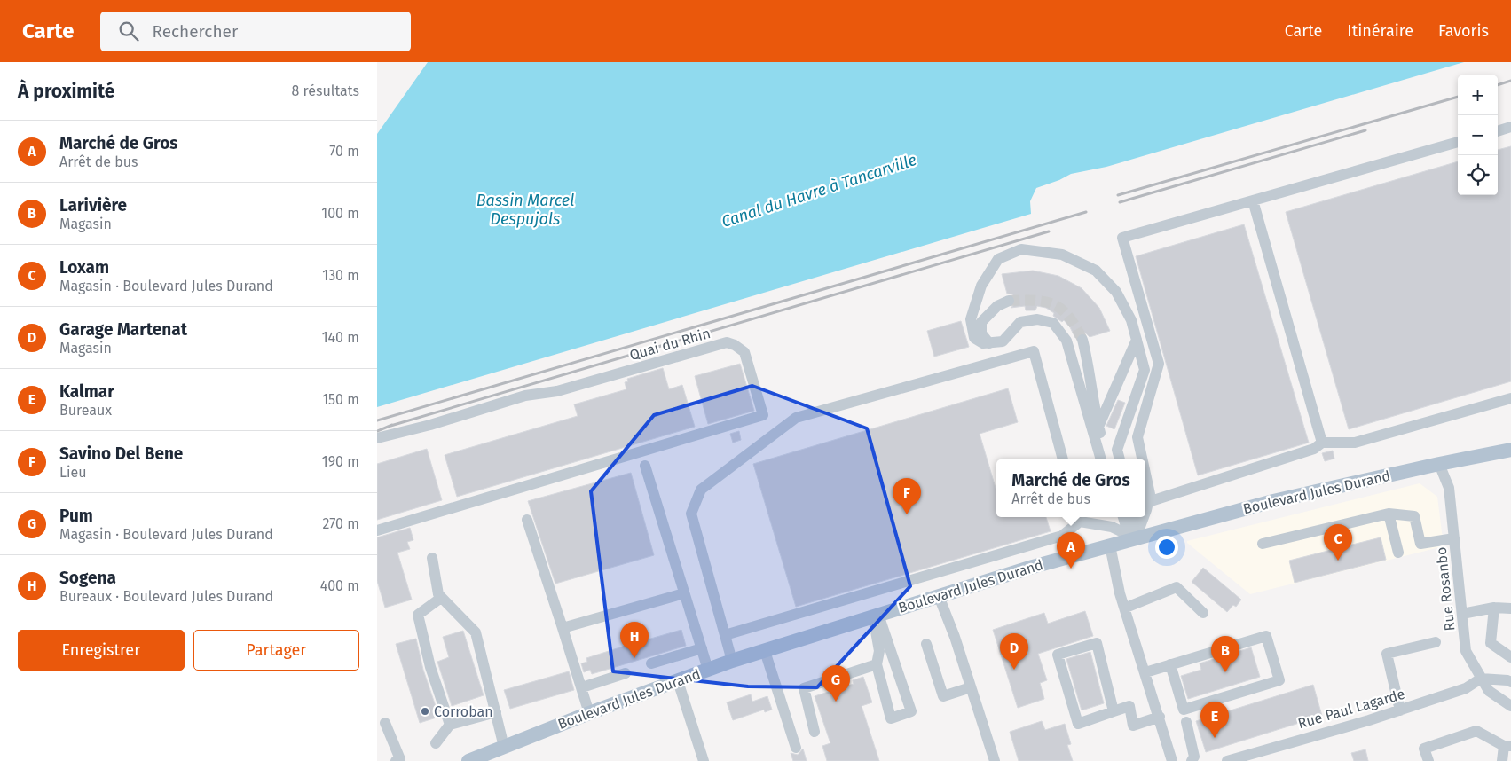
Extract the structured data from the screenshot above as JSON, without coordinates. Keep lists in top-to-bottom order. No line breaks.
{"streets":{"main road":["Boulevard Jules Durand"],"street":["Quai du Rhin","Rue Rosanbo","Rue Paul Lagarde"]},"crossings":[["Boulevard Jules Durand","Rue Rosanbo"],["Rue Rosanbo","Rue Paul Lagarde"]],"water":["Canal du Havre à Tancarville","Bassin Marcel Despujols"],"places":["Corroban"],"page":{"header":"Carte","search":"Rechercher","nav":["Carte","Itinéraire","Favoris"],"heading":["À proximité","8 résultats"],"map_buttons":["+","−"],"list":[{"mark":"A","name":"Marché de Gros","note":"Arrêt de bus","value":"70 m"},{"mark":"B","name":"Larivière","note":"Magasin","value":"100 m"},{"mark":"C","name":"Loxam","note":"Magasin · Boulevard Jules Durand","value":"130 m"},{"mark":"D","name":"Garage Martenat","note":"Magasin","value":"140 m"},{"mark":"E","name":"Kalmar","note":"Bureaux","value":"150 m"},{"mark":"F","name":"Savino Del Bene","note":"Lieu","value":"190 m"},{"mark":"G","name":"Pum","note":"Magasin · Boulevard Jules Durand","value":"270 m"},{"mark":"H","name":"Sogena","note":"Bureaux · Boulevard Jules Durand","value":"400 m"}],"popup":["Marché de Gros","Arrêt de bus"],"pins":["F","C","A","H","D","B","G","E"],"buttons":["Enregistrer","Partager"]}}
